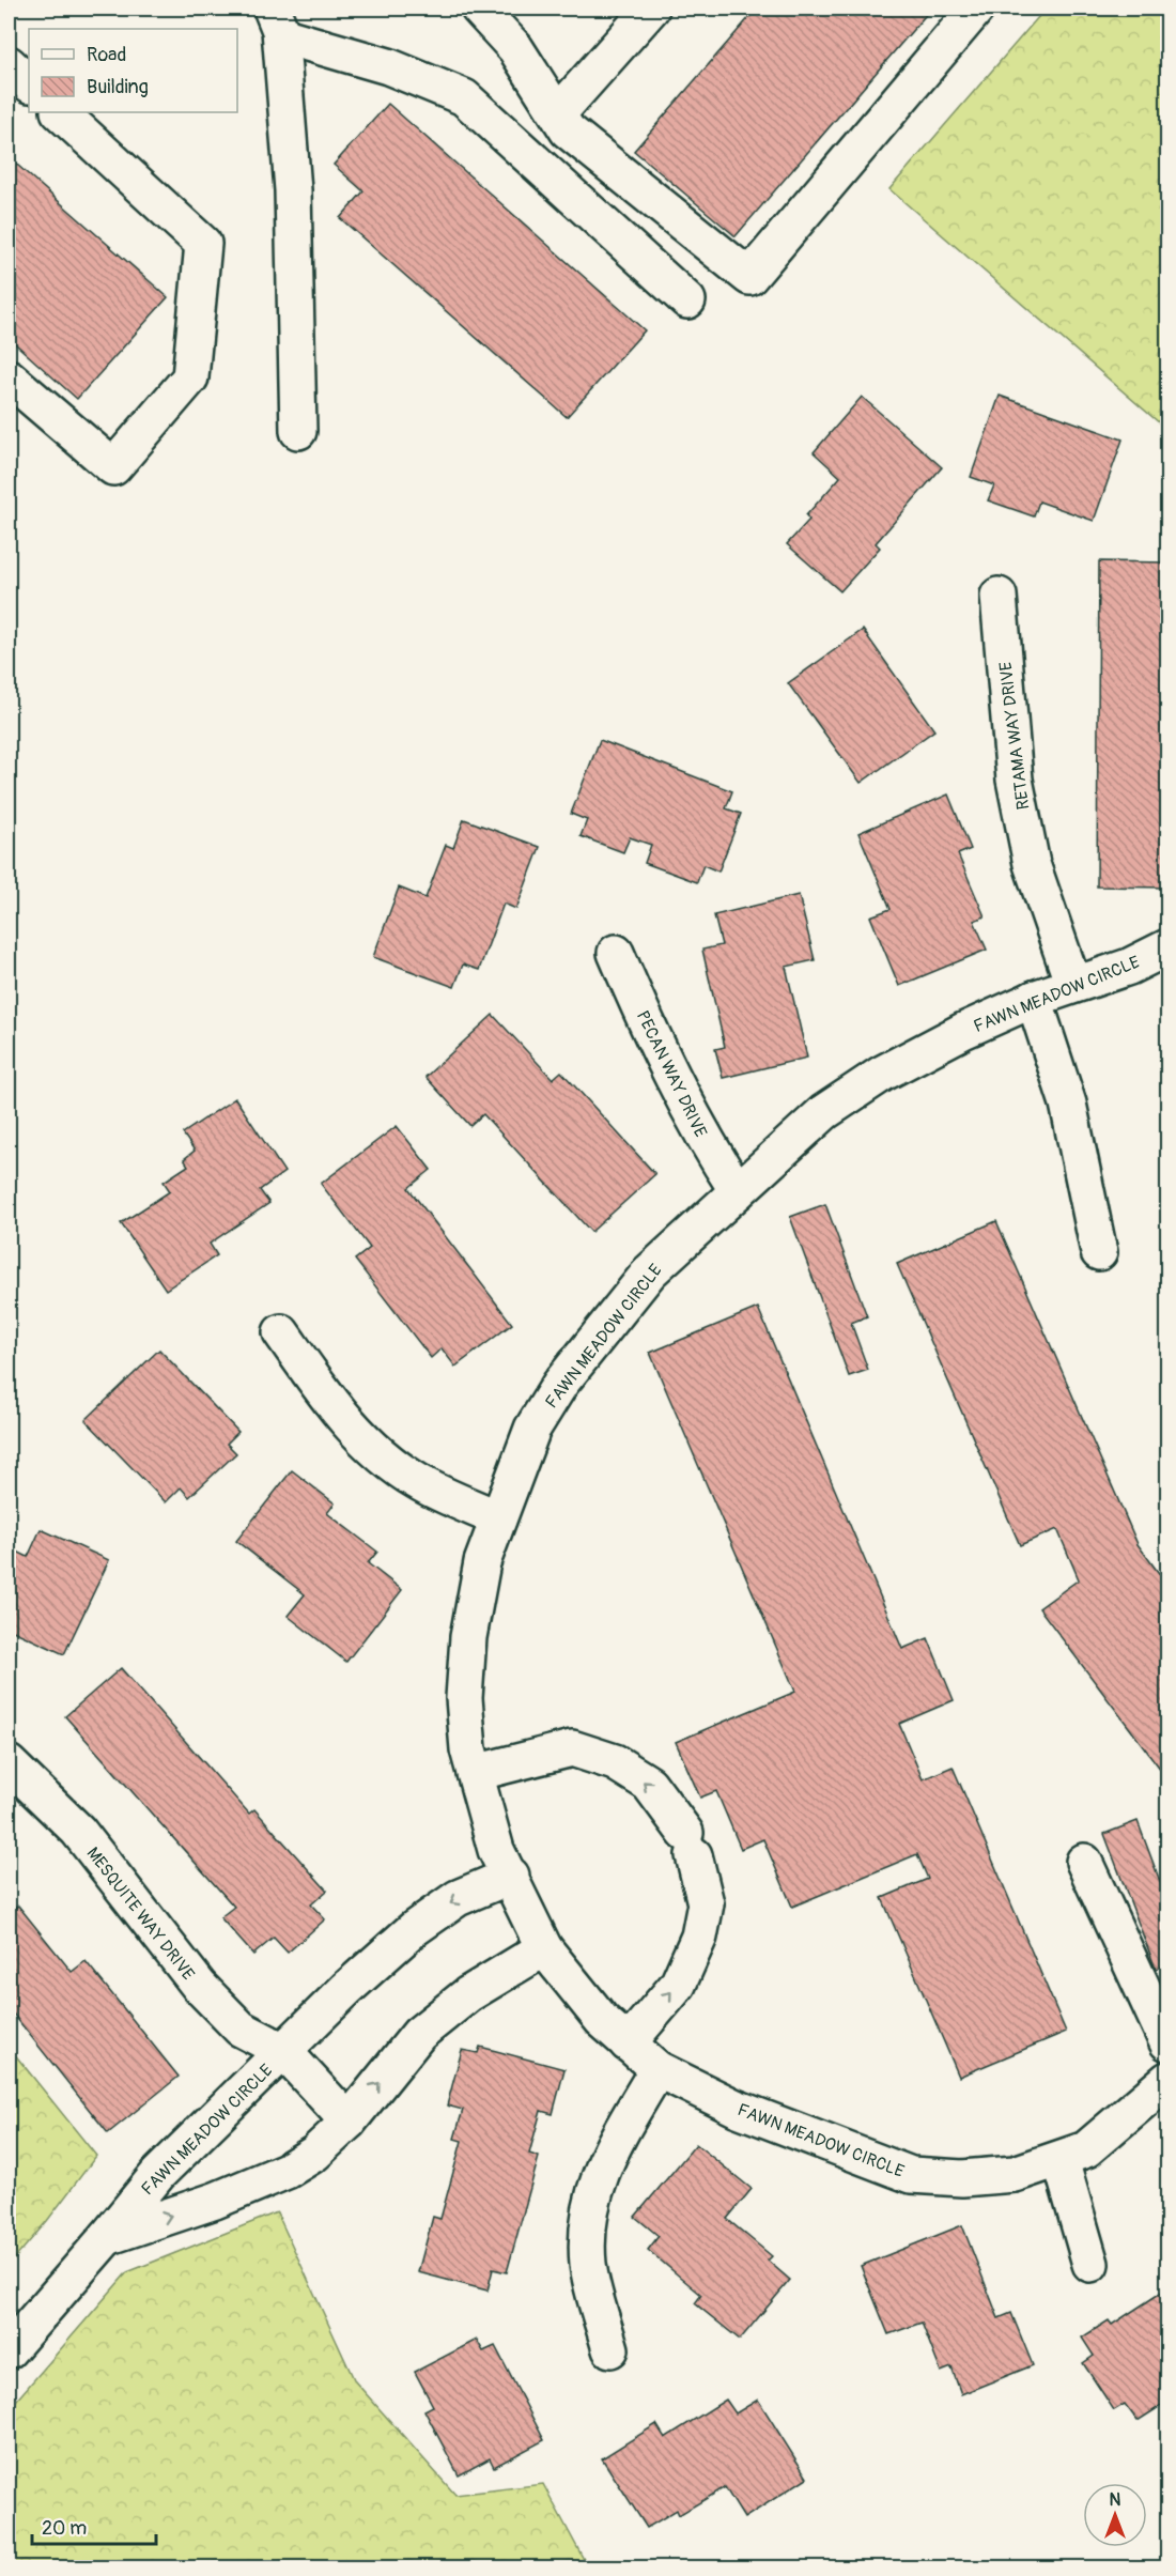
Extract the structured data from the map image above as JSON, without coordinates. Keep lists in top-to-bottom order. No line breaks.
{"streets":{"street":["RETAMA WAY DRIVE","FAWN MEADOW CIRCLE","PECAN WAY DRIVE","MESQUITE WAY DRIVE"]},"crossings":[["RETAMA WAY DRIVE","FAWN MEADOW CIRCLE"],["FAWN MEADOW CIRCLE","PECAN WAY DRIVE"],["FAWN MEADOW CIRCLE","MESQUITE WAY DRIVE"]],"legend":["Road","Building"],"scale_bar":"20 m","north":"top"}
